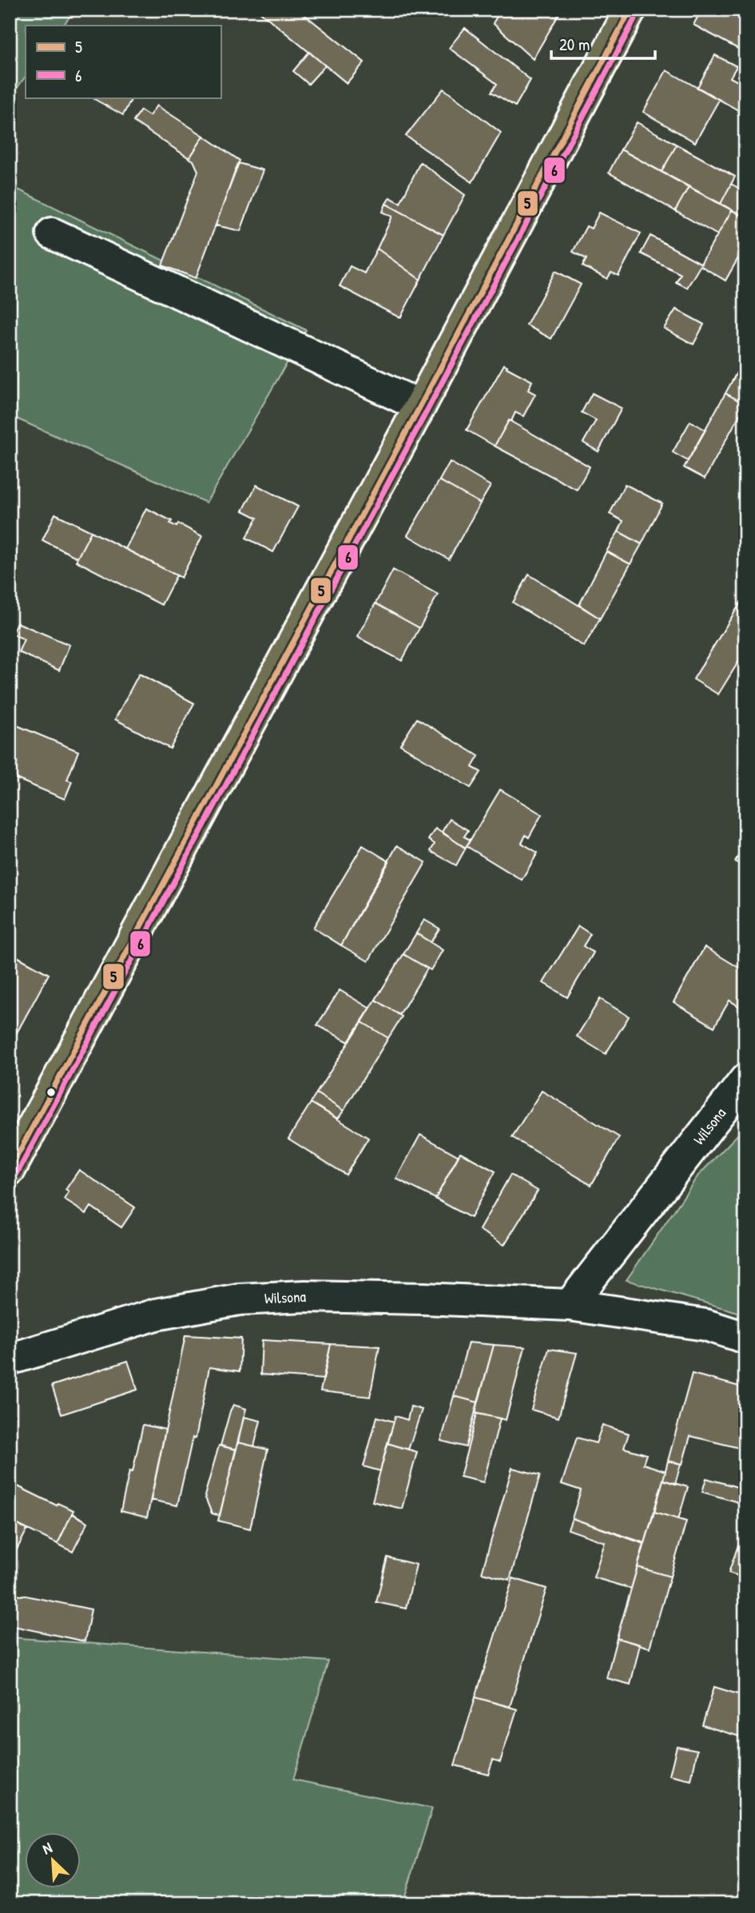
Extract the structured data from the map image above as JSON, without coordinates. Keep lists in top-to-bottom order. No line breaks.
{"streets":{"street":["Wilsona"]},"lines":["transit line 5","transit line 6"],"legend":["5","6"],"scale_bar":"20 m","north":"top left"}
